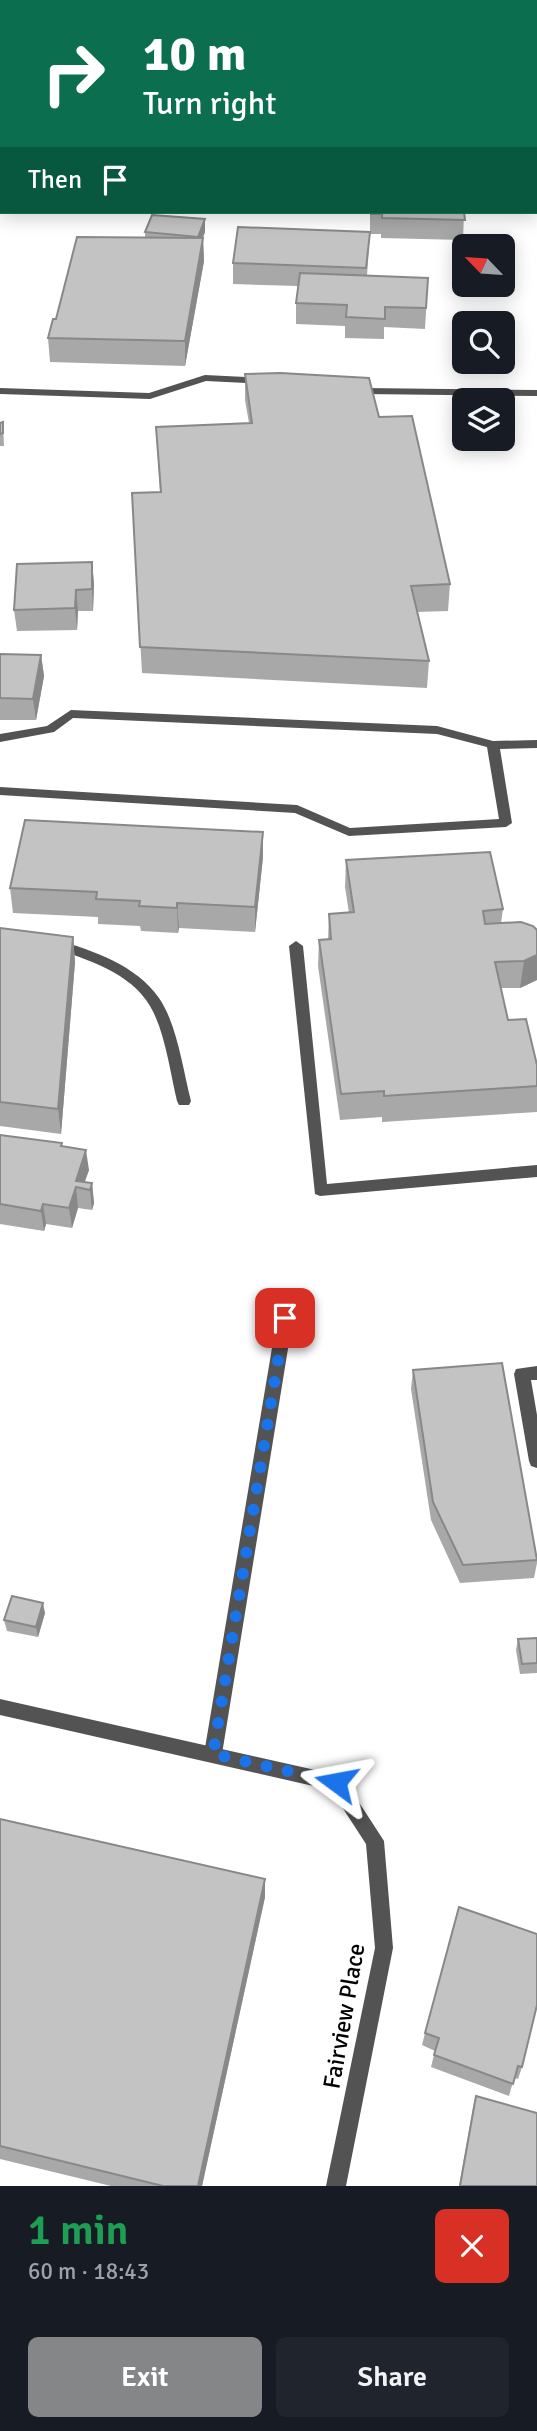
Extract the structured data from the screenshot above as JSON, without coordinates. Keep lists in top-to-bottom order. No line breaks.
{"streets":{"street":["Fairview Place"]},"north":"top left","page":{"turn":["10 m","Turn right"],"then":"Then","heading":["1 min","60 m · 18:43"],"buttons":["Exit","Share"]}}
